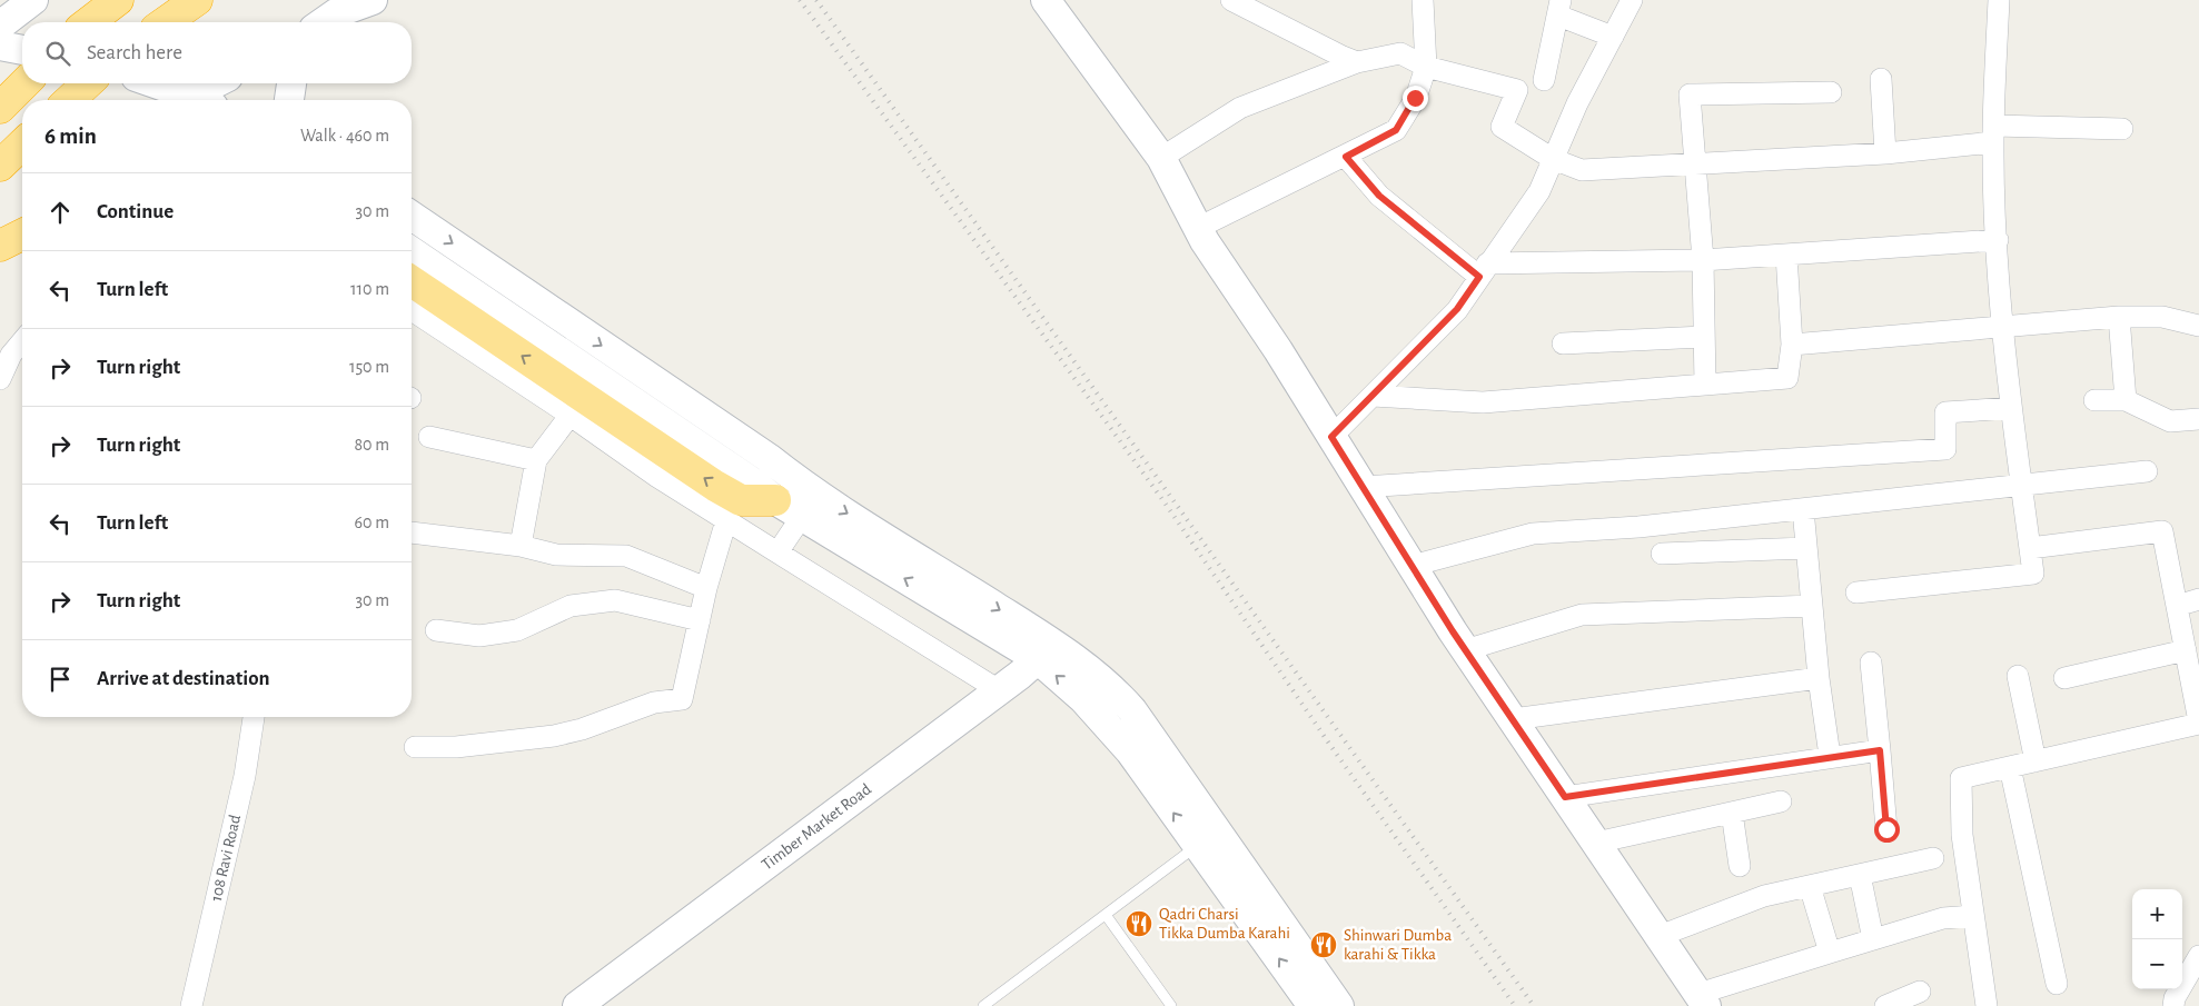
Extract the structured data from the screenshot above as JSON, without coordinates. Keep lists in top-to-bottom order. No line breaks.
{"streets":{"main road":["Timber Market Road"],"street":["108 Ravi Road"]},"places":{"restaurant":["Qadri Charsi Tikka Dumba Karahi","Shinwari Dumba karahi & Tikka"]},"page":{"search":"Search here","heading":["6 min","Walk · 460 m"],"list":[["Continue","30 m"],["Turn left","110 m"],["Turn right","150 m"],["Turn right","80 m"],["Turn left","60 m"],["Turn right","30 m"],"Arrive at destination"],"map_buttons":["+","−"]}}
